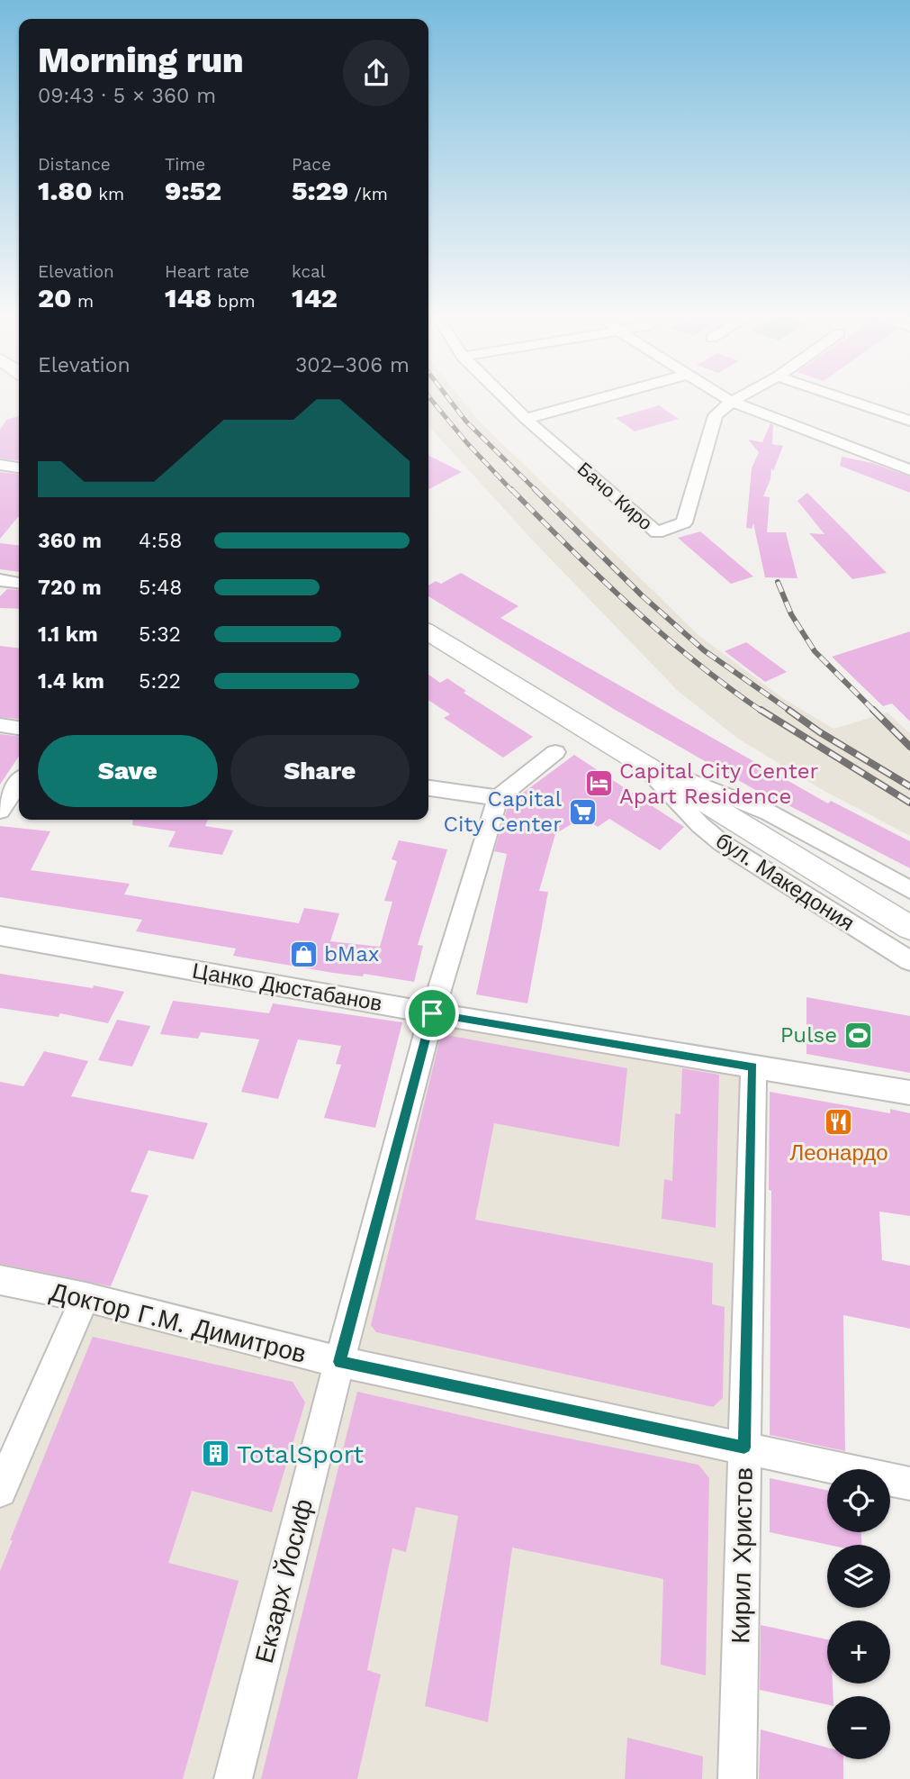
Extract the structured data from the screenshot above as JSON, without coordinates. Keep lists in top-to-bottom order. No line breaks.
{"streets":{"street":["Бачо Киро","бул. Македония","Цанко Дюстабанов","Доктор Г.М. Димитров","Кирил Христов","Екзарх Йосиф"]},"crossings":[["Цанко Дюстабанов","Кирил Христов"],["Цанко Дюстабанов","Екзарх Йосиф"],["Доктор Г.М. Димитров","Кирил Христов"],["Доктор Г.М. Димитров","Екзарх Йосиф"]],"places":{"hotel":["Capital City Center Apart Residence"],"supermarket":["Capital City Center"],"shop":["bMax"],"sports":["Pulse"],"restaurant":["Леонардо"],"building":["TotalSport"]},"page":{"heading":["Morning run","09:43 · 5 × 360 m"],"stats":[["Distance","1.80 km"],["Time","9:52"],["Pace","5:29 /km"],["Elevation","20 m"],["Heart rate","148 bpm"],["kcal","142"]],"chart":["Elevation","302–306 m"],"list":[{"name":"360 m","note":"4:58"},{"name":"720 m","note":"5:48"},{"name":"1.1 km","note":"5:32"},{"name":"1.4 km","note":"5:22"}],"buttons":["Save","Share"],"map_buttons":["+","−"]}}
